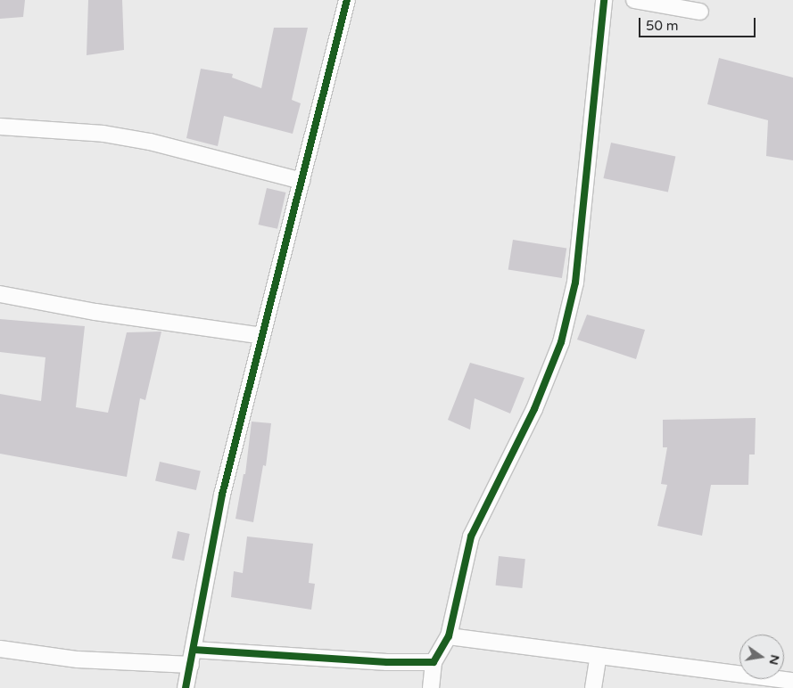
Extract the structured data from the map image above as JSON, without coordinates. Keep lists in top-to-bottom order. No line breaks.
{"scale_bar":"50 m","north":"right"}
